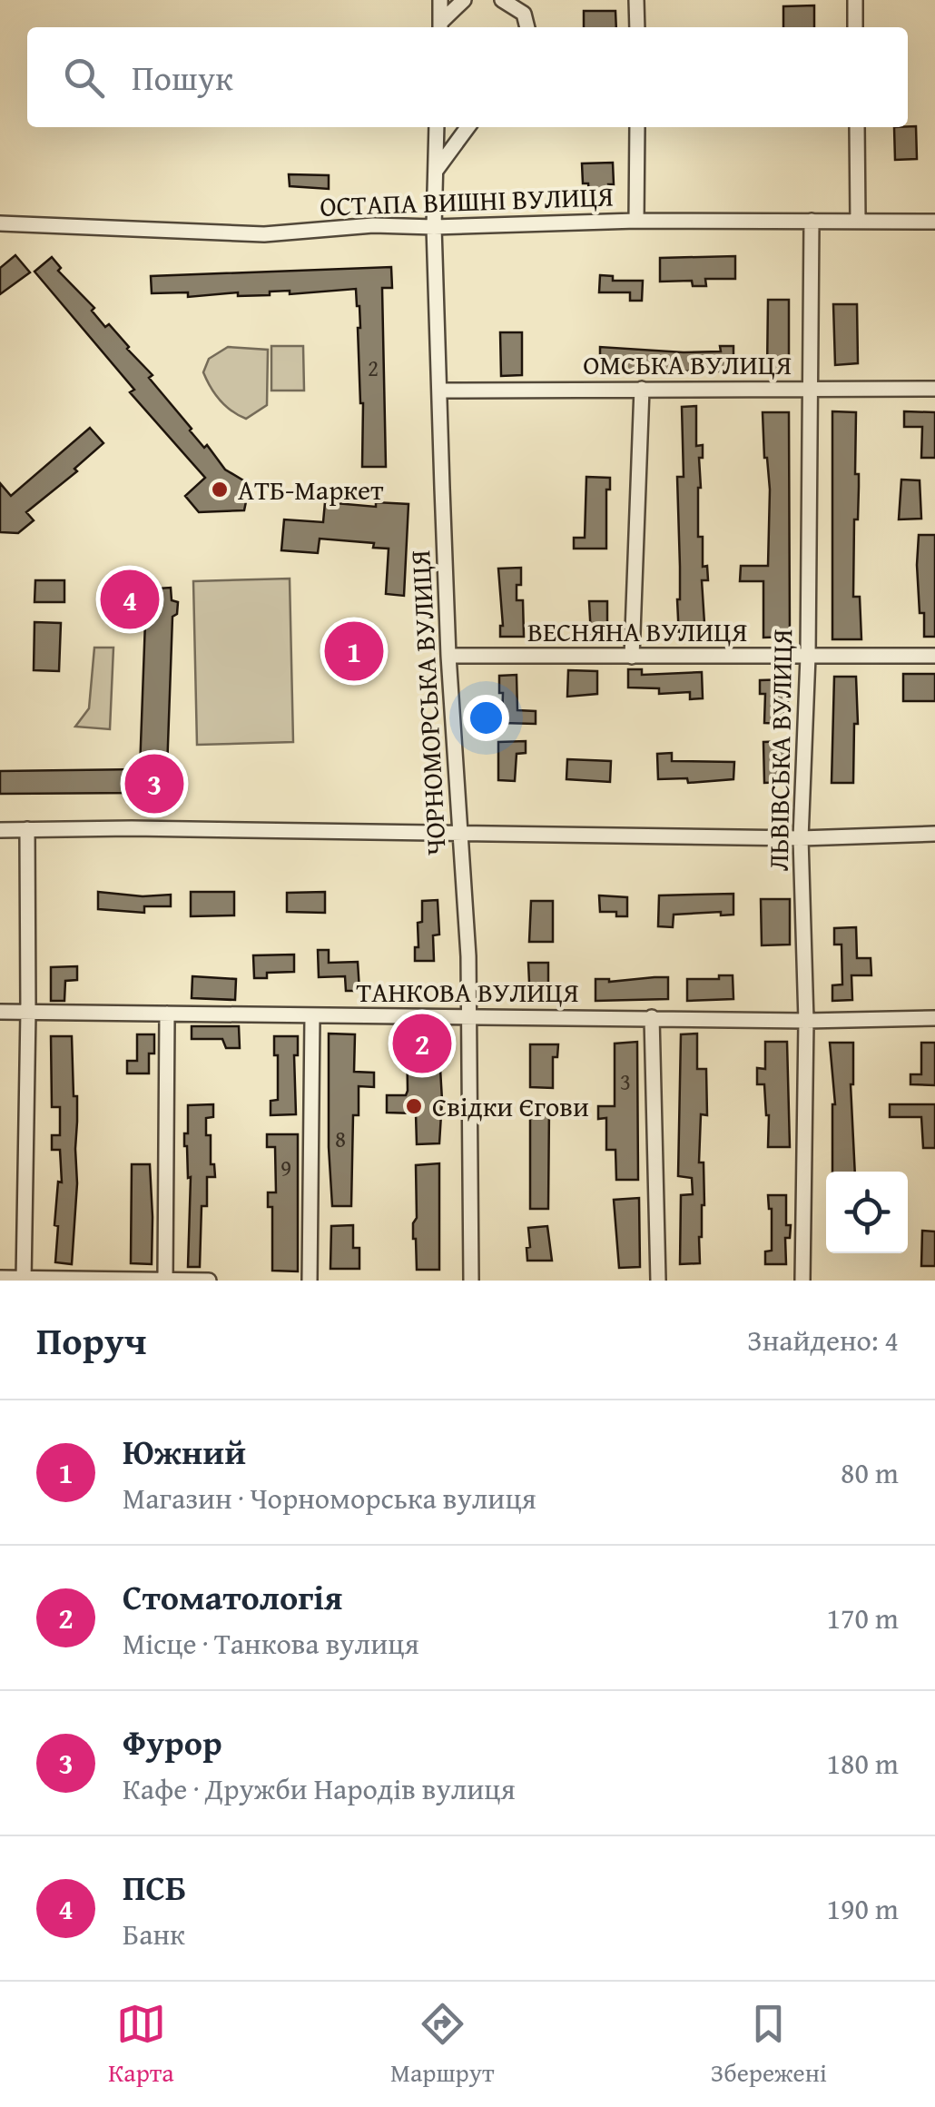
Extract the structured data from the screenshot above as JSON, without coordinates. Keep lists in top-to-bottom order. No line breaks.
{"streets":{"street":["ОСТАПА ВИШНІ ВУЛИЦЯ","ОМСЬКА ВУЛИЦЯ","ВЕСНЯНА ВУЛИЦЯ","ЧОРНОМОРСЬКА ВУЛИЦЯ","ЛЬВІВСЬКА ВУЛИЦЯ","ТАНКОВА ВУЛИЦЯ"]},"crossings":[["ОСТАПА ВИШНІ ВУЛИЦЯ","ЧОРНОМОРСЬКА ВУЛИЦЯ"],["ОСТАПА ВИШНІ ВУЛИЦЯ","ЛЬВІВСЬКА ВУЛИЦЯ"],["ОМСЬКА ВУЛИЦЯ","ЧОРНОМОРСЬКА ВУЛИЦЯ"],["ОМСЬКА ВУЛИЦЯ","ЛЬВІВСЬКА ВУЛИЦЯ"],["ВЕСНЯНА ВУЛИЦЯ","ЧОРНОМОРСЬКА ВУЛИЦЯ"],["ВЕСНЯНА ВУЛИЦЯ","ЛЬВІВСЬКА ВУЛИЦЯ"],["ЧОРНОМОРСЬКА ВУЛИЦЯ","ТАНКОВА ВУЛИЦЯ"],["ЛЬВІВСЬКА ВУЛИЦЯ","ТАНКОВА ВУЛИЦЯ"]],"places":["АТБ-Маркет","Свідки Єгови"],"house_numbers":["2","3","8","9"],"page":{"search":"Пошук","pins":["4","1","3","2"],"heading":["Поруч","Знайдено: 4"],"list":[{"mark":"1","name":"Южний","note":"Магазин · Чорноморська вулиця","value":"80 m"},{"mark":"2","name":"Стоматологія","note":"Місце · Танкова вулиця","value":"170 m"},{"mark":"3","name":"Фурор","note":"Кафе · Дружби Народів вулиця","value":"180 m"},{"mark":"4","name":"ПСБ","note":"Банк","value":"190 m"}],"nav":["Карта","Маршрут","Збережені"]}}
